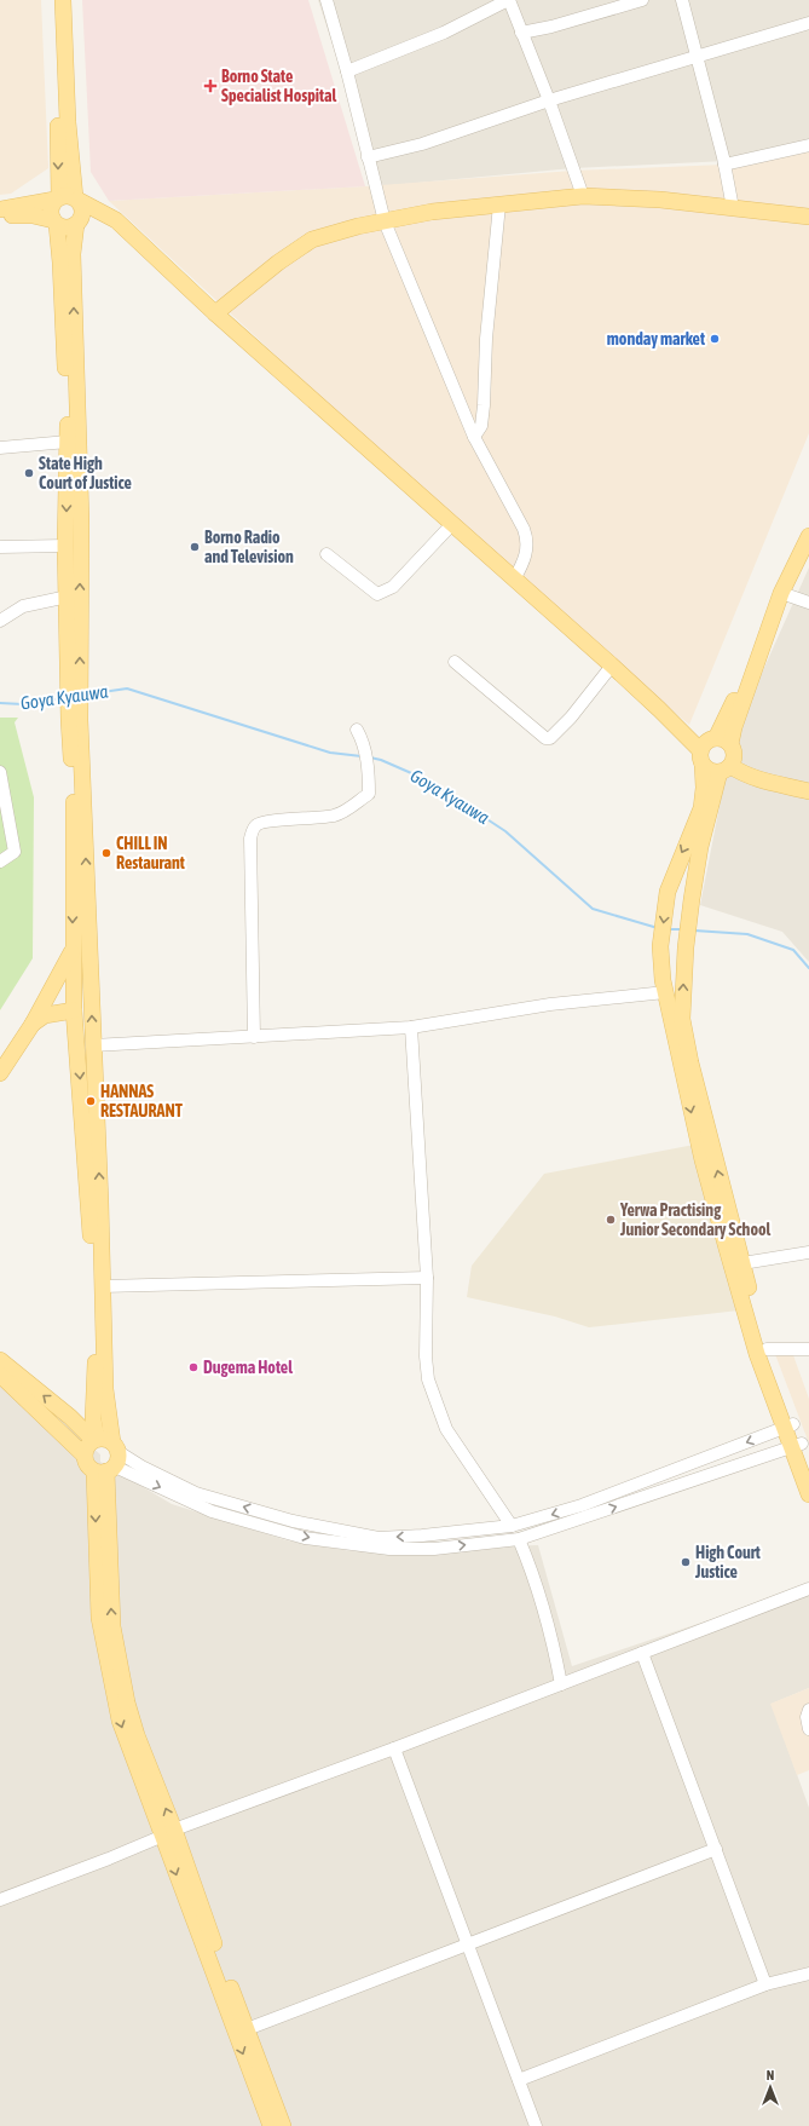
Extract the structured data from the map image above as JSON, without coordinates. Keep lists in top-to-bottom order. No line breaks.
{"water":["Goya Kyauwa"],"places":{"health":["Borno State Specialist Hospital"],"other":["monday market","State High Court of Justice","Borno Radio and Television","CHILL IN Restaurant","HANNAS RESTAURANT","Yerwa Practising Junior Secondary School","Dugema Hotel","High Court Justice"]},"north":"top"}
